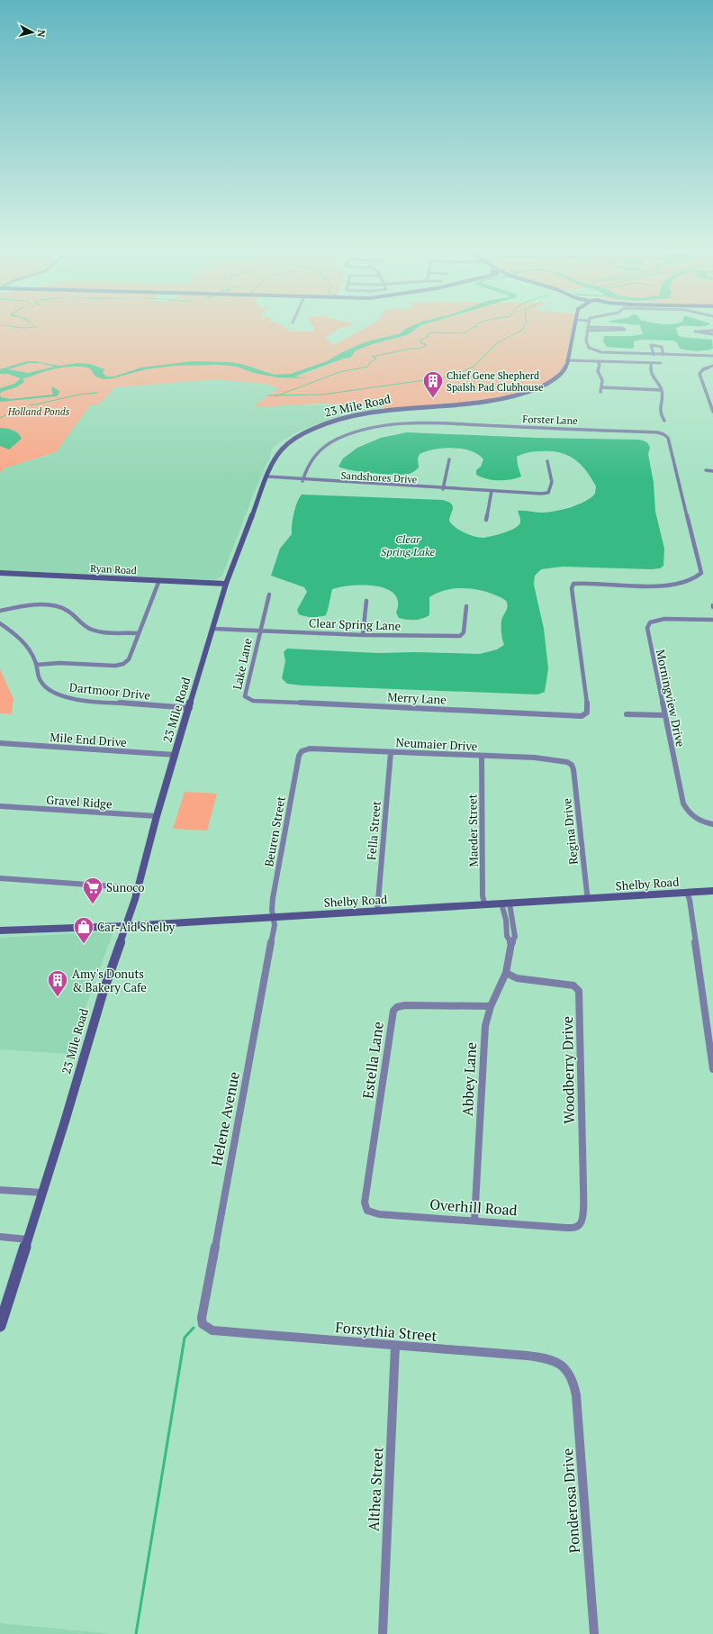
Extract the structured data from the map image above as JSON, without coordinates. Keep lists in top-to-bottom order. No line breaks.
{"streets":{"main road":["23 Mile Road","Ryan Road","Shelby Road"],"street":["Forster Lane","Sandshores Drive","Clear Spring Lane","Lake Lane","Dartmoor Drive","Merry Lane","Morningview Drive","Mile End Drive","Neumaier Drive","Gravel Ridge","Fella Street","Maeder Street","Beuren Street","Regina Drive","Estella Lane","Woodberry Drive","Abbey Lane","Helene Avenue","Overhill Road","Forsythia Street","Althea Street","Ponderosa Drive"]},"crossings":[["23 Mile Road","Sandshores Drive"],["23 Mile Road","Ryan Road"],["23 Mile Road","Clear Spring Lane"],["23 Mile Road","Dartmoor Drive"],["23 Mile Road","Mile End Drive"],["23 Mile Road","Gravel Ridge"],["23 Mile Road","Shelby Road"],["Forster Lane","Sandshores Drive"],["Forster Lane","Merry Lane"],["Clear Spring Lane","Lake Lane"],["Lake Lane","Merry Lane"],["Neumaier Drive","Fella Street"],["Neumaier Drive","Maeder Street"],["Neumaier Drive","Beuren Street"],["Neumaier Drive","Regina Drive"],["Fella Street","Shelby Road"],["Maeder Street","Shelby Road"],["Beuren Street","Shelby Road"],["Beuren Street","Helene Avenue"],["Regina Drive","Shelby Road"],["Shelby Road","Abbey Lane"],["Shelby Road","Helene Avenue"],["Estella Lane","Abbey Lane"],["Estella Lane","Overhill Road"],["Woodberry Drive","Abbey Lane"],["Woodberry Drive","Overhill Road"],["Abbey Lane","Overhill Road"],["Helene Avenue","Forsythia Street"],["Forsythia Street","Althea Street"],["Forsythia Street","Ponderosa Drive"]],"water":["Clear Spring Lake"],"parks":["Holland Ponds"],"places":{"building":["Chief Gene Shepherd Spalsh Pad Clubhouse","Amy's Donuts & Bakery Cafe"],"supermarket":["Sunoco"],"shop":["Car-Aid Shelby"]},"north":"right"}
